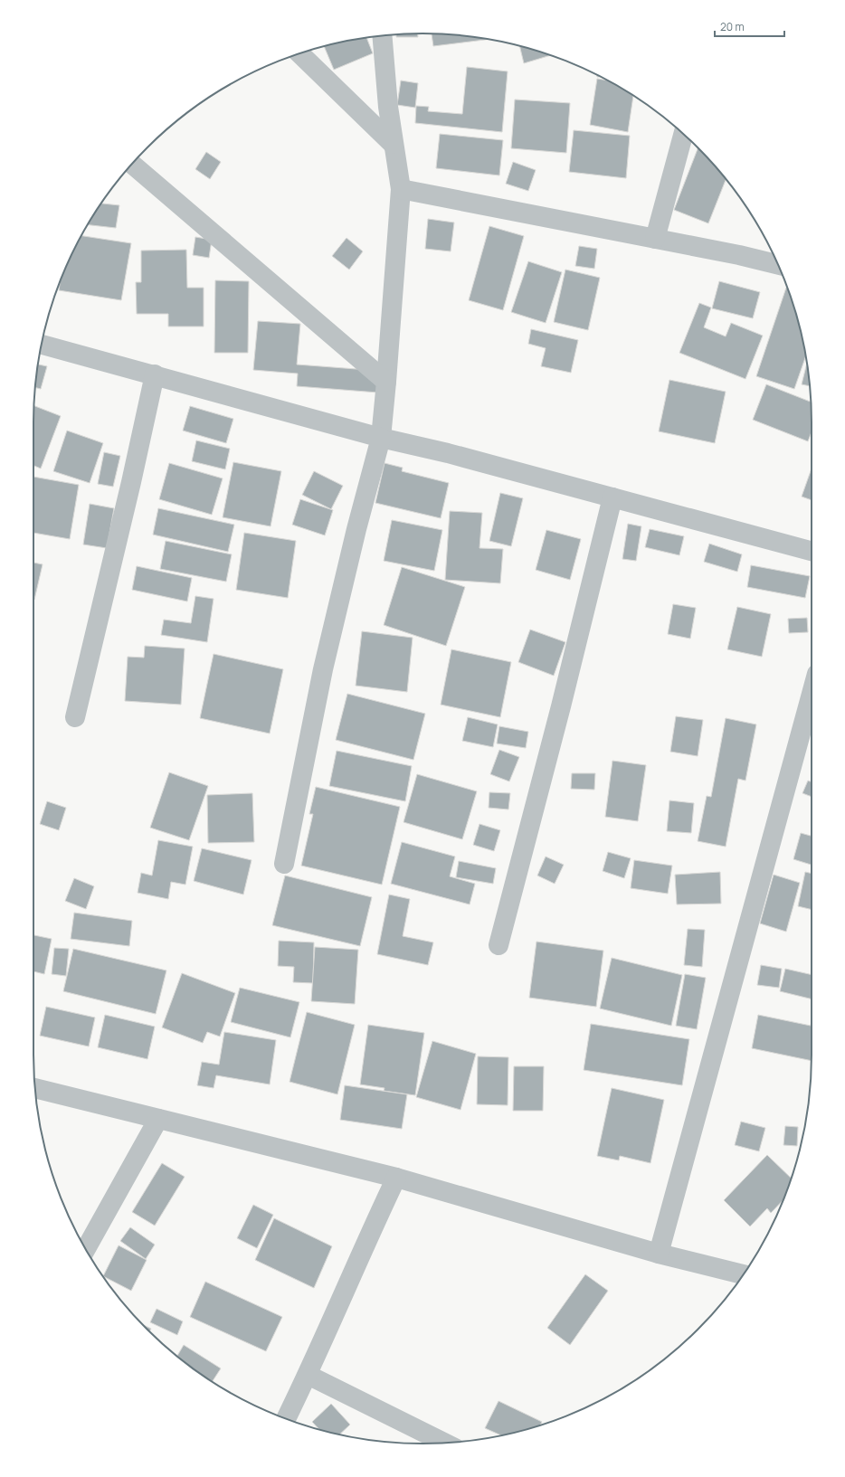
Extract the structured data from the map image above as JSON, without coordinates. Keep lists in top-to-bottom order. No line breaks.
{"scale_bar":"20 m"}
